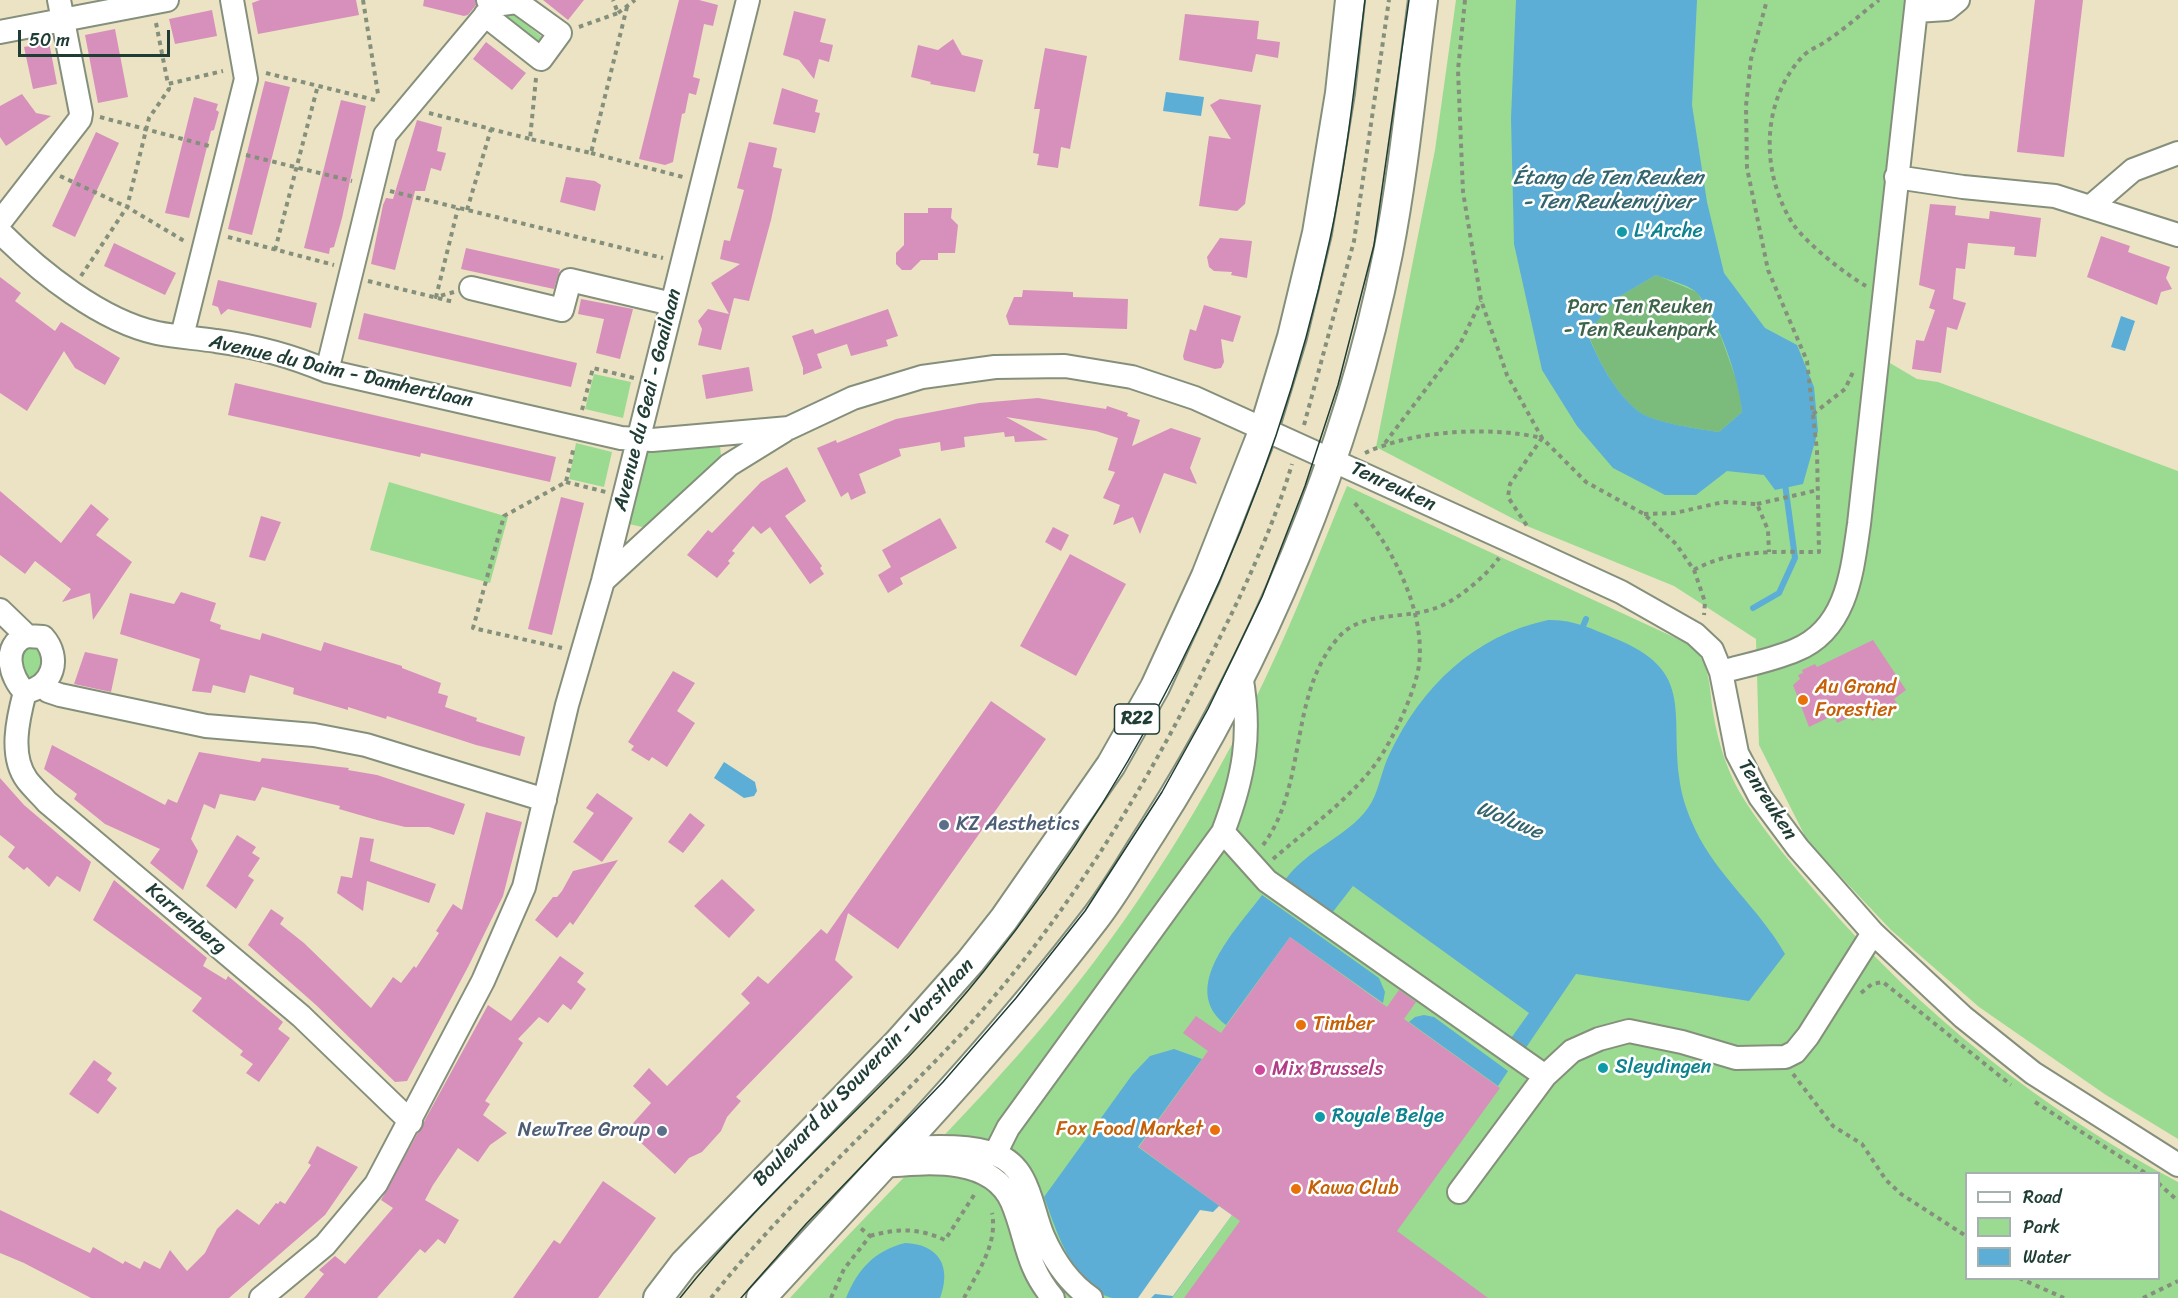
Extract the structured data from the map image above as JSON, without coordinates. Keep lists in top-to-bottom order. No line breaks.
{"streets":{"main road":["R22","Boulevard du Souverain - Vorstlaan"],"street":["Avenue du Daim - Damhertlaan","Avenue du Geai - Gaailaan","Tenreuken","Karrenberg"]},"crossings":[["Avenue du Daim - Damhertlaan","Avenue du Geai - Gaailaan"],["Avenue du Daim - Damhertlaan","Tenreuken"],["Avenue du Geai - Gaailaan","Karrenberg"],["Tenreuken","Boulevard du Souverain - Vorstlaan"]],"water":["Étang de Ten Reuken - Ten Reukenvijver","Woluwe"],"parks":["Parc Ten Reuken - Ten Reukenpark"],"places":["L'Arche","Au Grand Forestier","KZ Aesthetics","Timber","Sleydingen","Mix Brussels","Royale Belge","Fox Food Market","NewTree Group","Kawa Club"],"legend":["Road","Park","Water"],"scale_bar":"50 m"}
